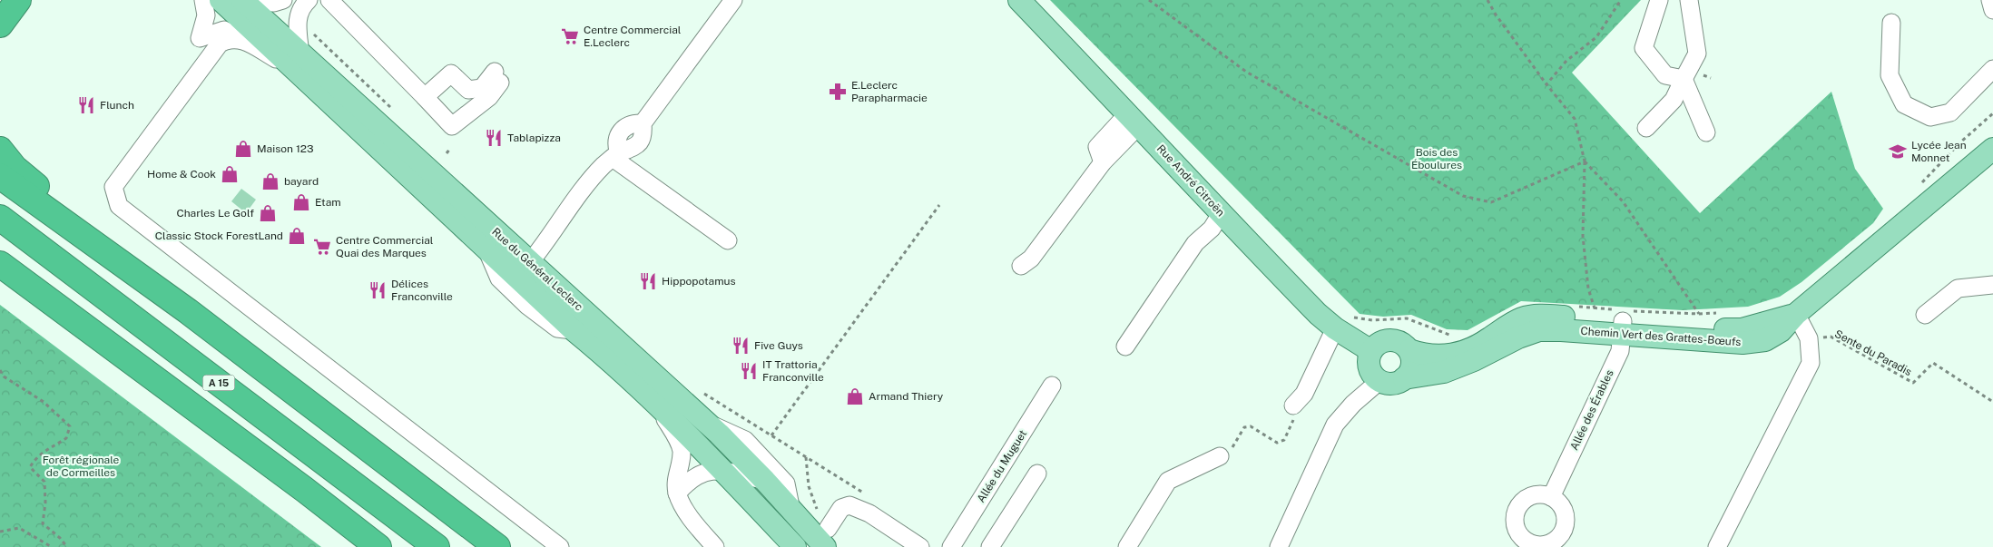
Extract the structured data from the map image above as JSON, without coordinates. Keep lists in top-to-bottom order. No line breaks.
{"streets":{"highway":["A 15"],"main road":["Rue André Citroën","Rue du Général Leclerc","Chemin Vert des Grattes-Bœufs"],"street":["Allée des Érables","Allée du Muguet"],"path":["Sente du Paradis"]},"crossings":[["Rue André Citroën","Chemin Vert des Grattes-Bœufs"],["Chemin Vert des Grattes-Bœufs","Allée des Érables"]],"parks":["Bois des Éboulures","Forêt régionale de Cormeilles"],"places":{"supermarket":["Centre Commercial E.Leclerc","Centre Commercial Quai des Marques"],"pharmacy":["E.Leclerc Parapharmacie"],"restaurant":["Flunch","Tablapizza","Hippopotamus","Délices Franconville","Five Guys","IT Trattoria Franconville"],"shop":["Maison 123","Home & Cook","bayard","Etam","Charles Le Golf","Classic Stock ForestLand","Armand Thiery"],"school or university":["Lycée Jean Monnet"]}}
